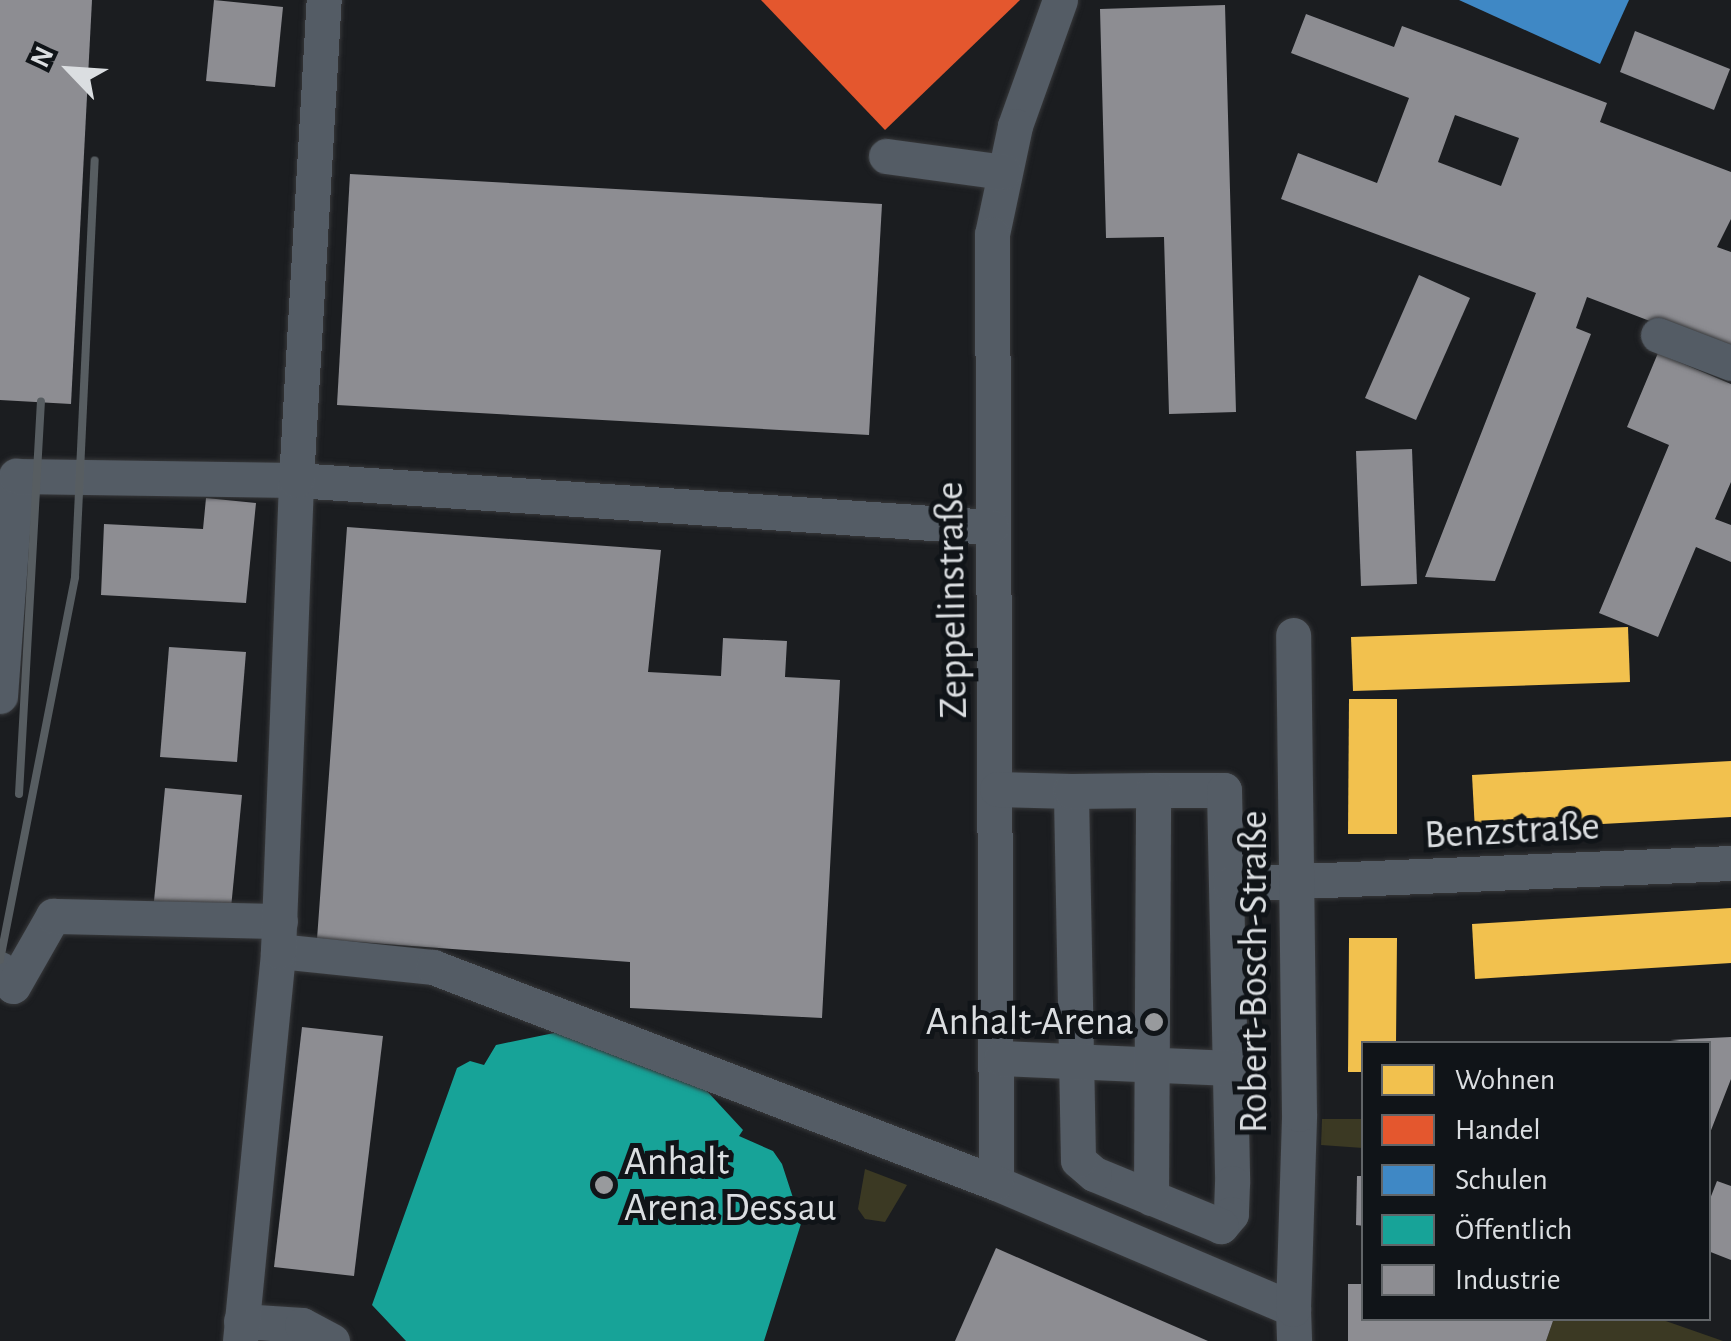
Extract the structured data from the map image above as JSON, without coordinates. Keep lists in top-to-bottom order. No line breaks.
{"streets":{"street":["Zeppelinstraße","Benzstraße","Robert-Bosch-Straße"]},"crossings":[["Zeppelinstraße","Robert-Bosch-Straße"],["Benzstraße","Robert-Bosch-Straße"]],"places":["Anhalt-Arena","Anhalt Arena Dessau"],"legend":["Wohnen","Handel","Schulen","Öffentlich","Industrie"],"north":"top left"}
